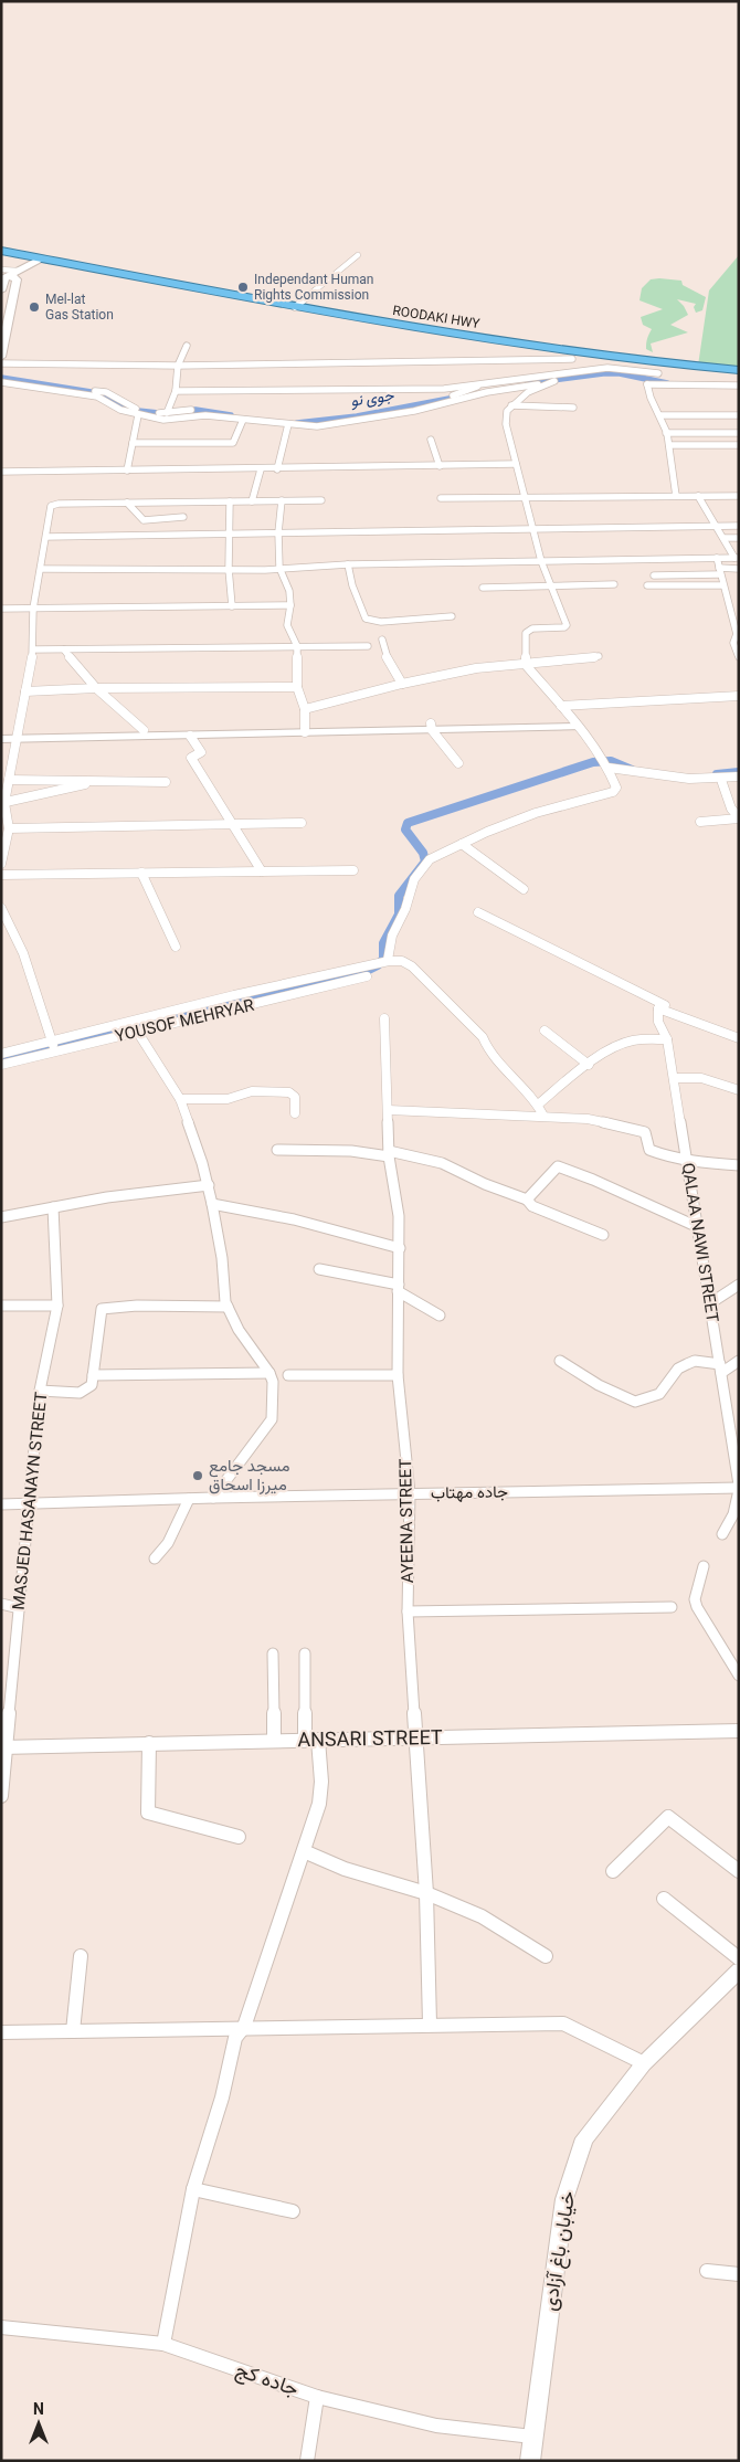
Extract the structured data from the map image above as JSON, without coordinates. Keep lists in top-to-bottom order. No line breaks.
{"streets":{"highway":["ROODAKI HWY"],"street":["YOUSOF MEHRYAR","QALAA NAWI STREET","جاده مهتاب","MASJED HASANAYN STREET","AYEENA STREET","ANSARI STREET","خیابان باغ آزادی","جاده کج"]},"crossings":[["QALAA NAWI STREET","جاده مهتاب"],["جاده مهتاب","MASJED HASANAYN STREET"],["جاده مهتاب","AYEENA STREET"],["MASJED HASANAYN STREET","ANSARI STREET"],["AYEENA STREET","ANSARI STREET"],["خیابان باغ آزادی","جاده کج"]],"water":["جوی نو"],"places":["Independant Human Rights Commission","Mel-lat Gas Station","مسجد جامع میرزا اسحاق"],"north":"top"}
